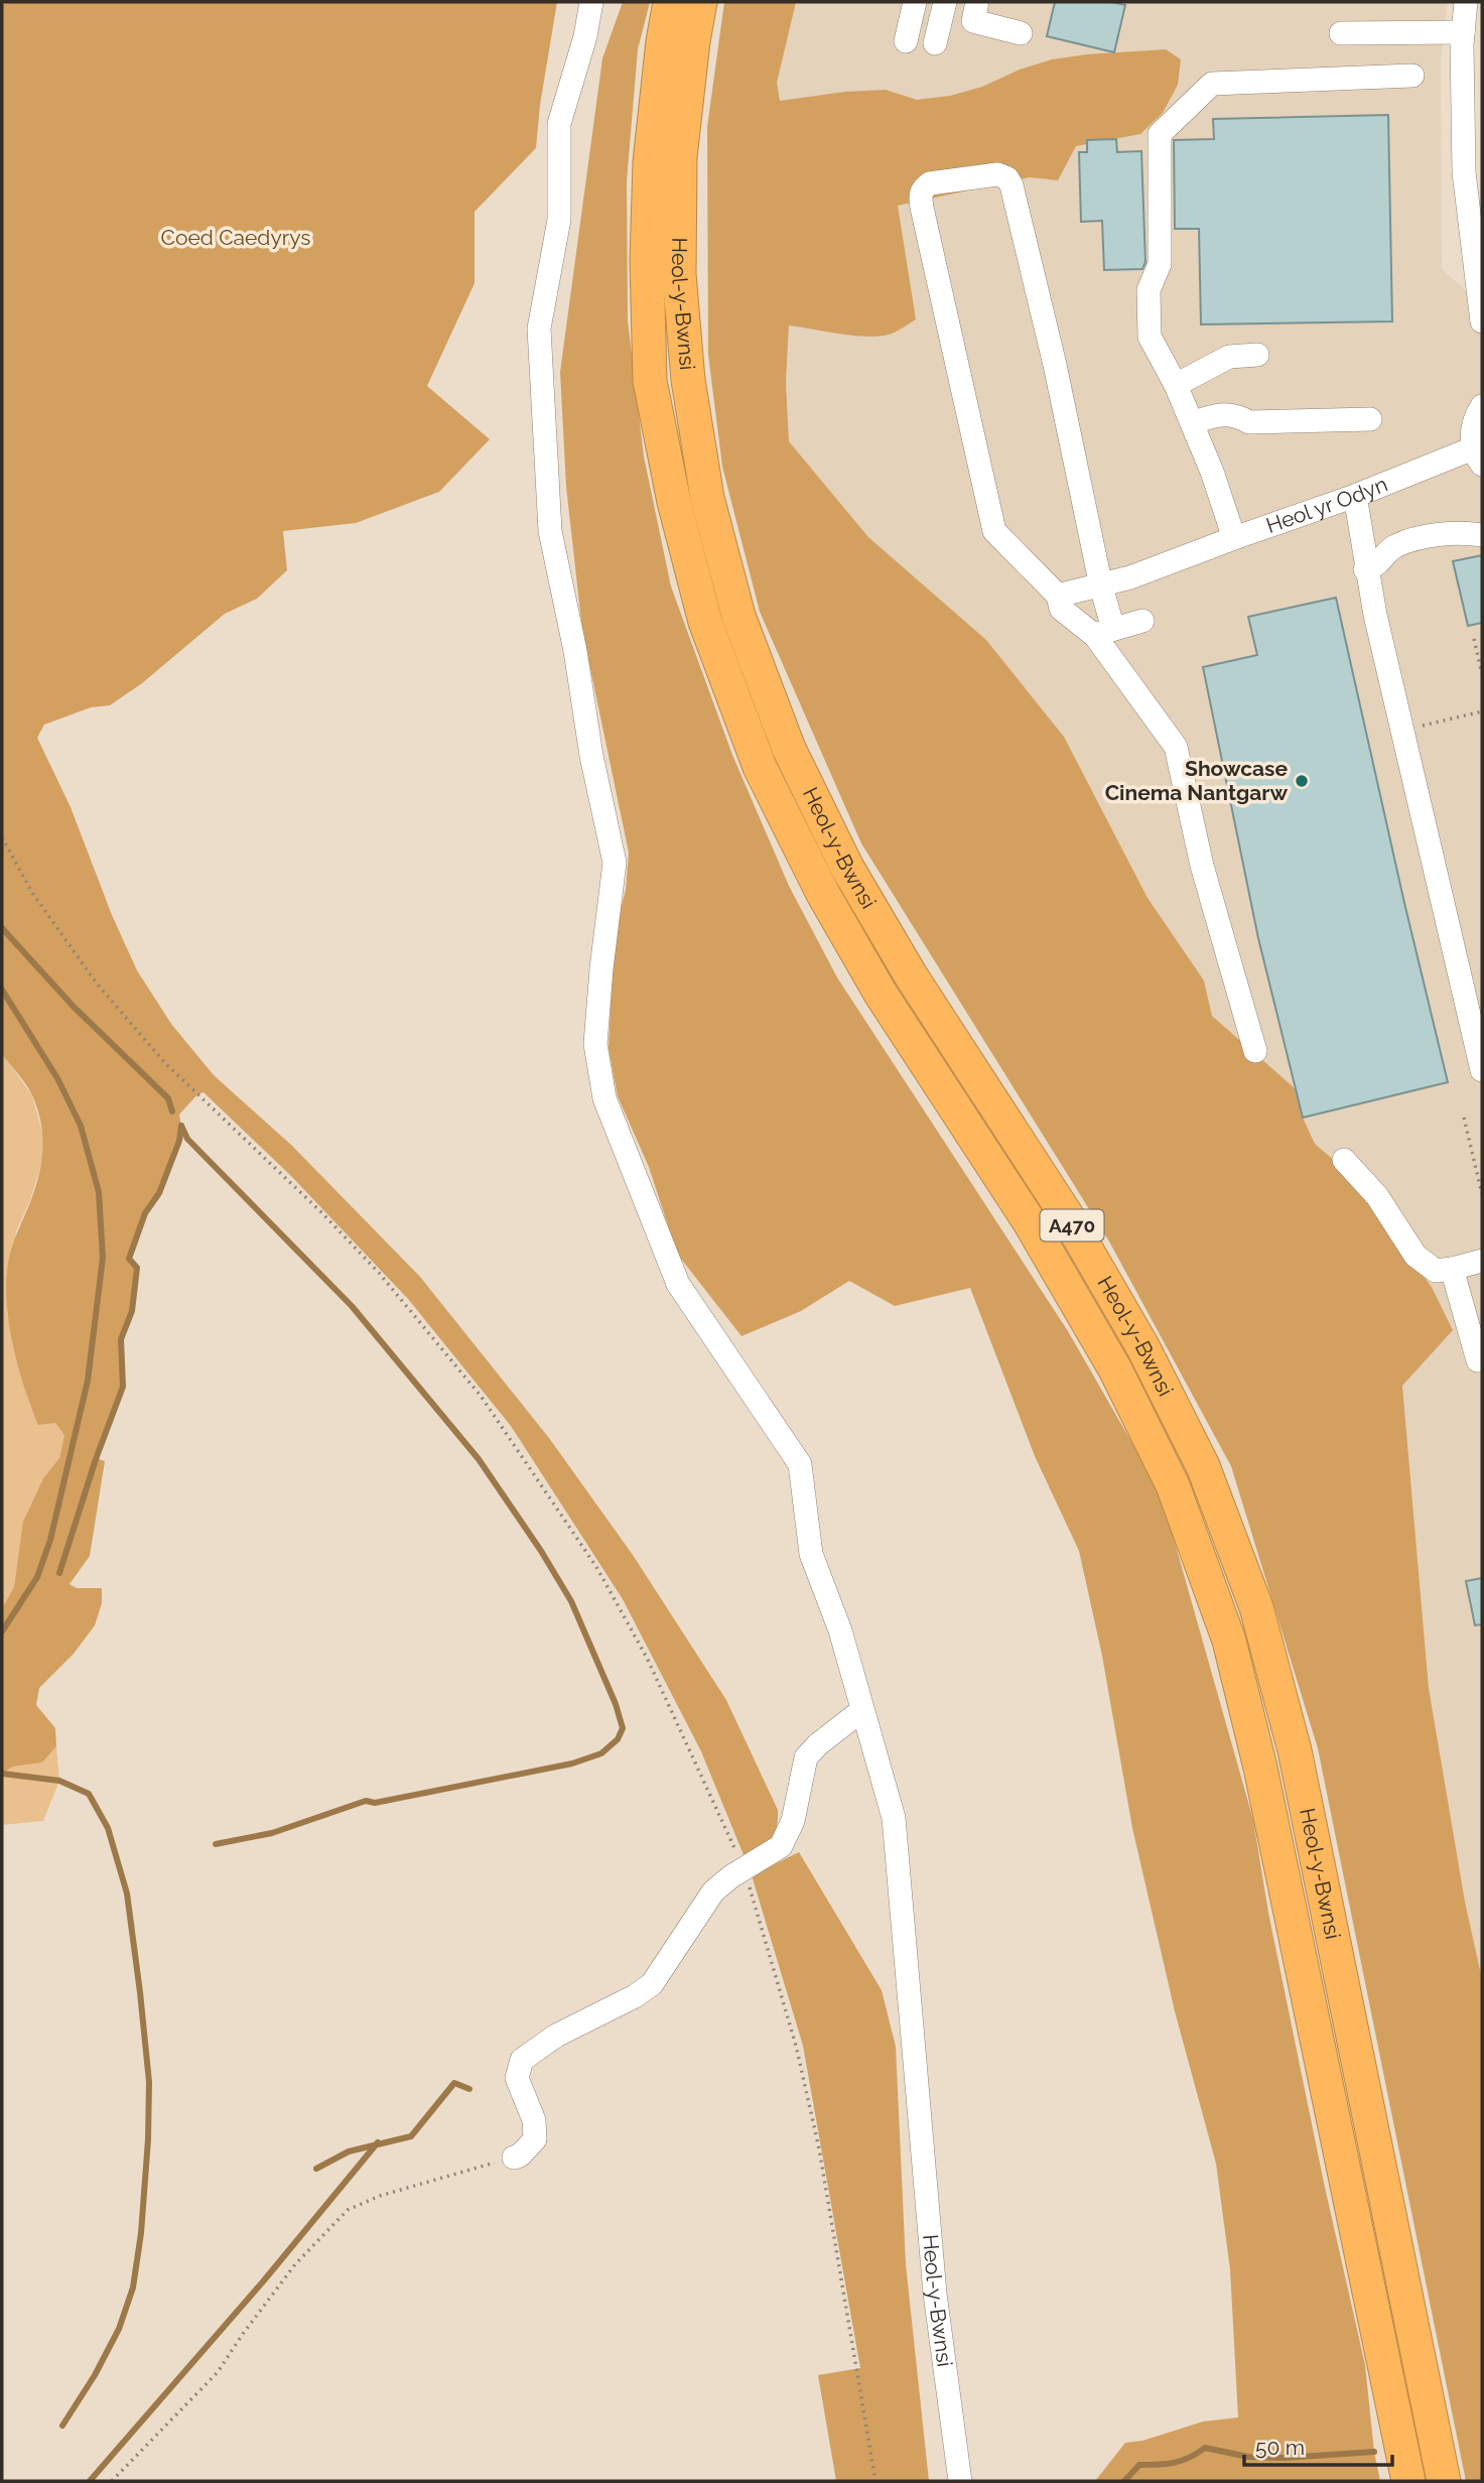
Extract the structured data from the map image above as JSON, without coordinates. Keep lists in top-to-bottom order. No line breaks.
{"streets":{"highway":["Heol-y-Bwnsi","A470"],"street":["Heol yr Odyn"]},"parks":["Coed Caedyrys"],"places":["Showcase Cinema Nantgarw"],"scale_bar":"50 m"}
